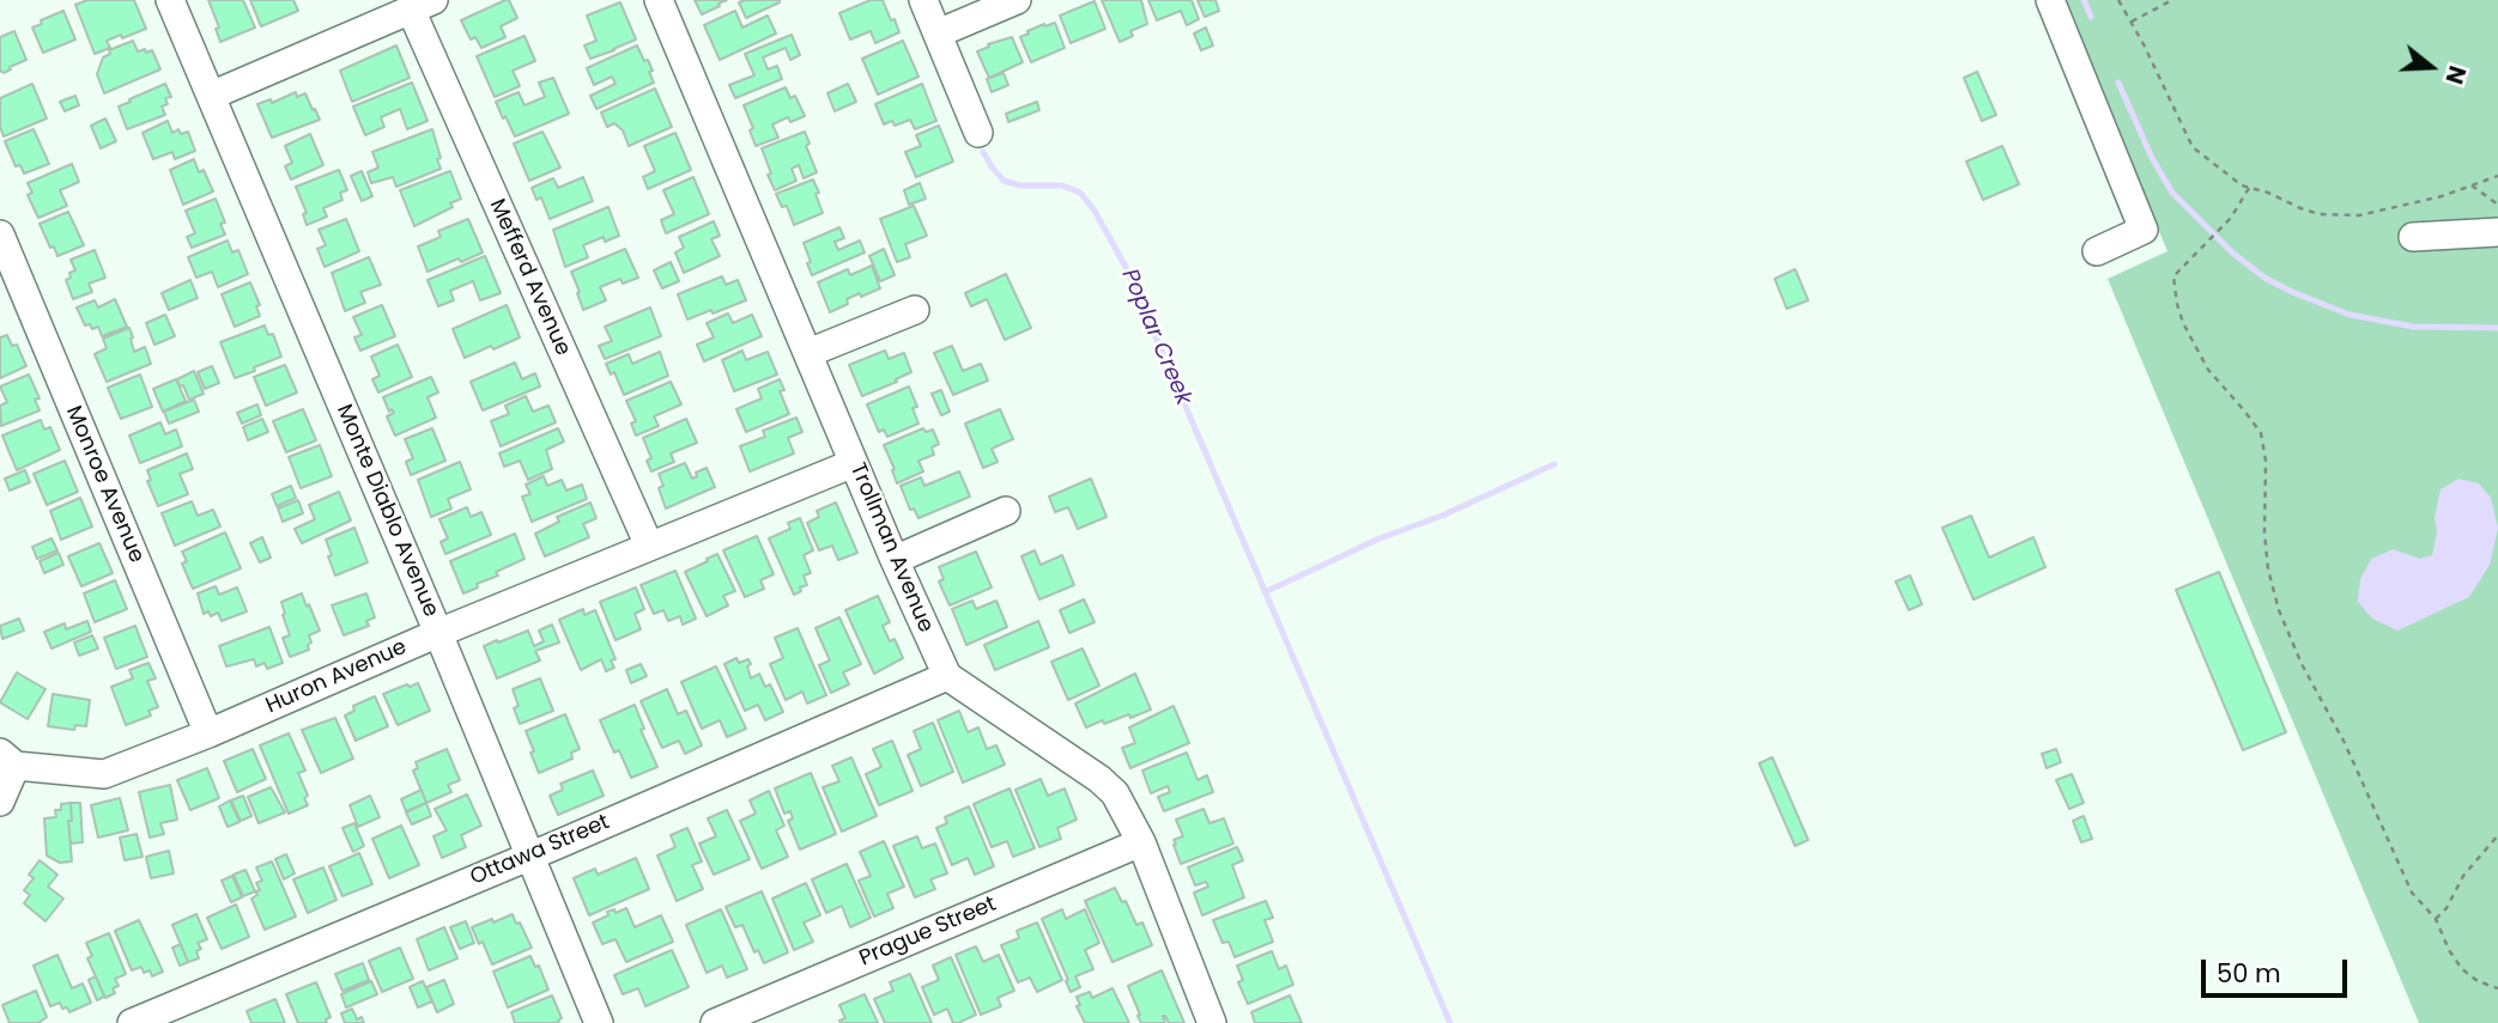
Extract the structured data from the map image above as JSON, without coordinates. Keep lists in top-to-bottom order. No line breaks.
{"streets":{"street":["Mefferd Avenue","Monroe Avenue","Monte Diablo Avenue","Trollman Avenue","Huron Avenue","Ottawa Street","Prague Street"]},"crossings":[["Mefferd Avenue","Huron Avenue"],["Monroe Avenue","Huron Avenue"],["Monte Diablo Avenue","Huron Avenue"],["Monte Diablo Avenue","Ottawa Street"],["Trollman Avenue","Huron Avenue"],["Trollman Avenue","Ottawa Street"]],"water":["Poplar Creek"],"scale_bar":"50 m","north":"right"}
